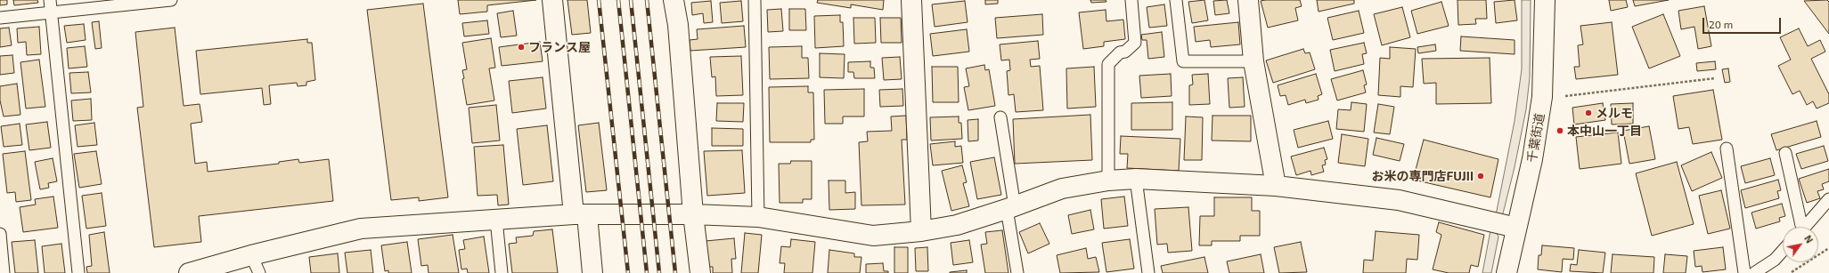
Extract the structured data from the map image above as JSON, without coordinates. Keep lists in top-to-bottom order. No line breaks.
{"streets":{"main road":["千葉街道"]},"places":["フランス屋","メルモ","本中山一丁目","お米の専門店FUJII"],"scale_bar":"20 m","north":"top right"}
